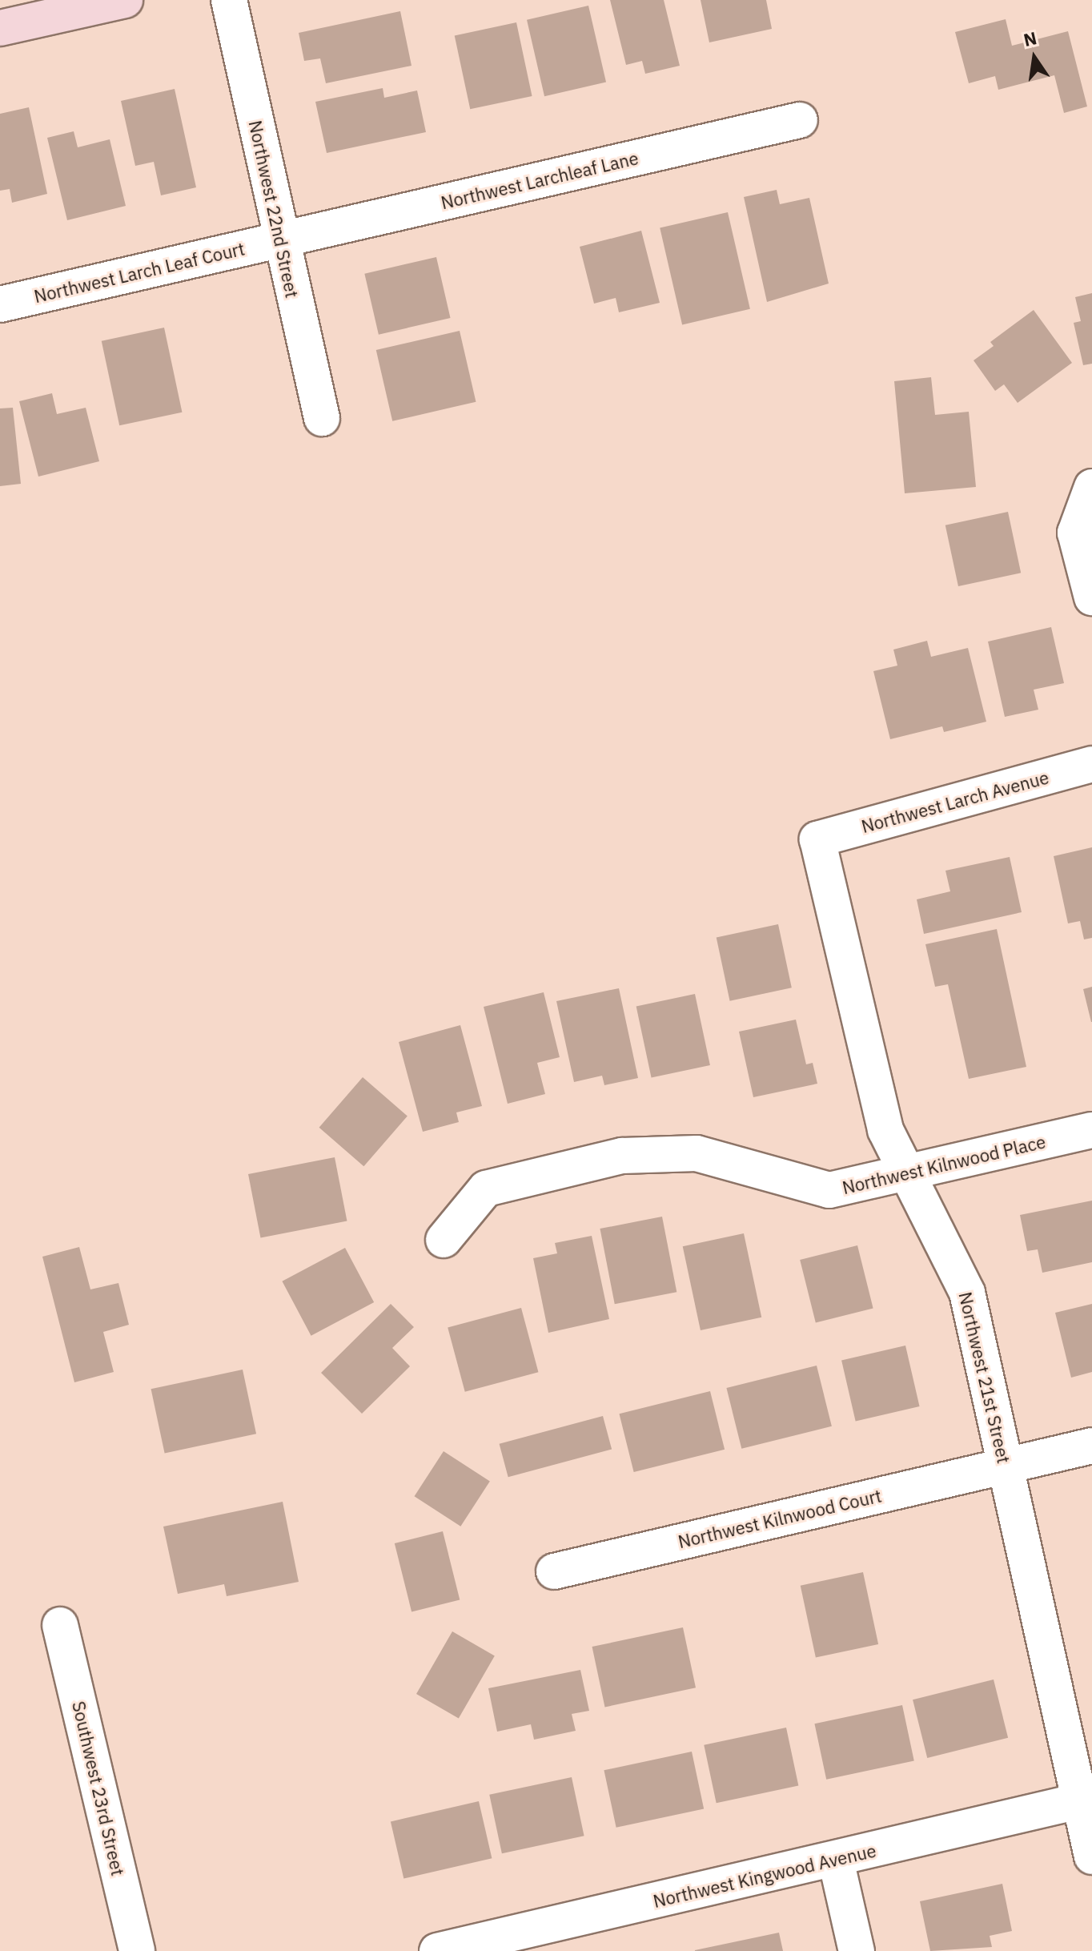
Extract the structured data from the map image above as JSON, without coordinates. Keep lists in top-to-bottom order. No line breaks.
{"streets":{"street":["Northwest Larchleaf Lane","Northwest 22nd Street","Northwest Larch Leaf Court","Northwest Larch Avenue","Northwest Kilnwood Place","Northwest 21st Street","Northwest Kilnwood Court","Southwest 23rd Street","Northwest Kingwood Avenue"]},"crossings":[["Northwest Larchleaf Lane","Northwest 22nd Street"],["Northwest Larchleaf Lane","Northwest Larch Leaf Court"],["Northwest 22nd Street","Northwest Larch Leaf Court"],["Northwest Larch Avenue","Northwest 21st Street"],["Northwest Kilnwood Place","Northwest 21st Street"],["Northwest 21st Street","Northwest Kilnwood Court"],["Northwest 21st Street","Northwest Kingwood Avenue"]],"north":"top"}
